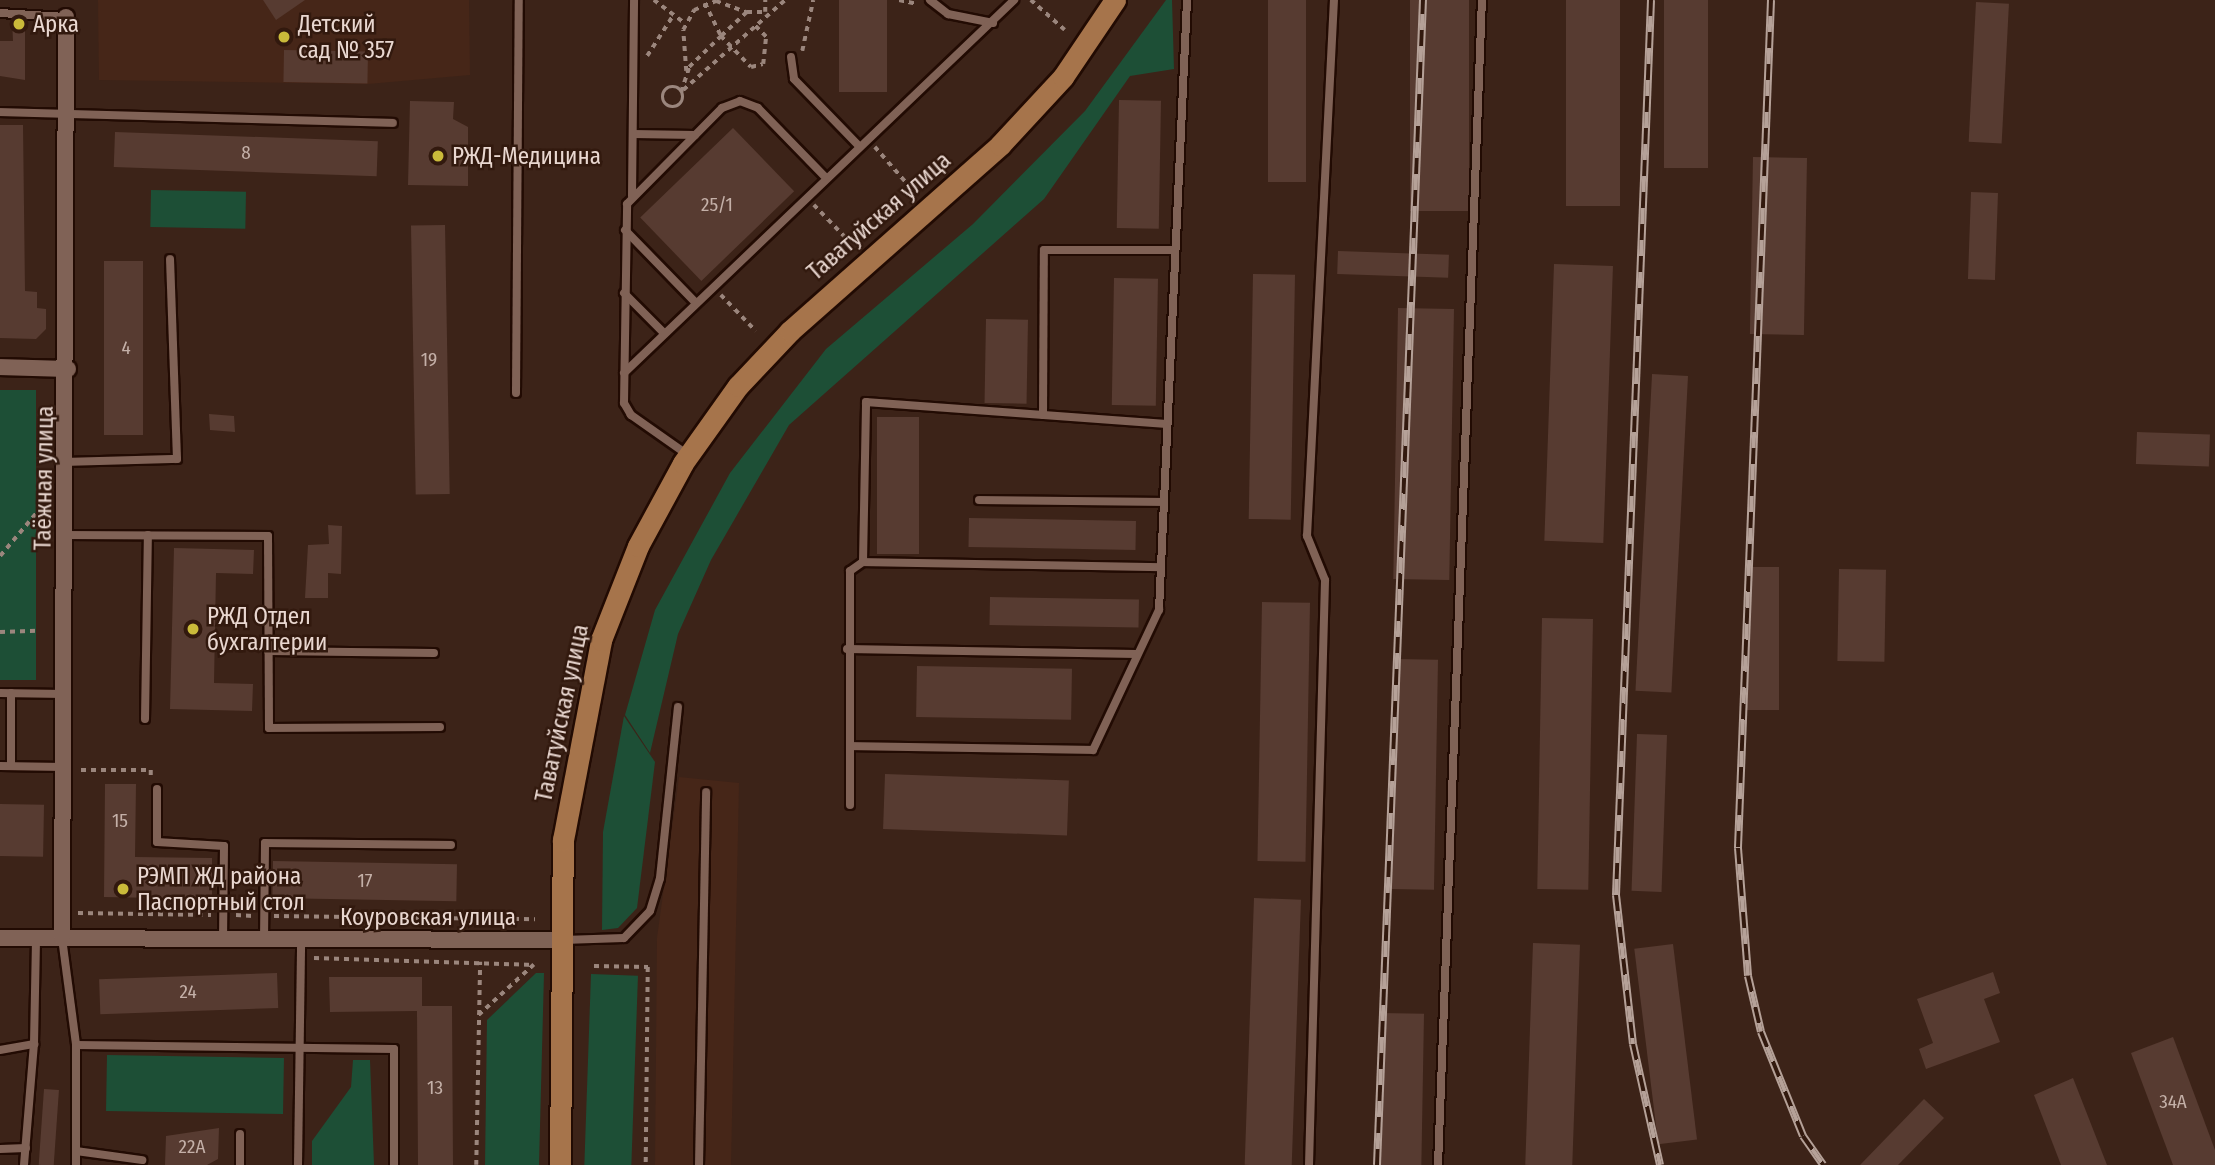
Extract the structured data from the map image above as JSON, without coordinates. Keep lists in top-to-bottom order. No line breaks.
{"streets":{"main road":["Таватуйская улица"],"street":["Таёжная улица","Коуровская улица"]},"crossings":[["Таватуйская улица","Коуровская улица"],["Таёжная улица","Коуровская улица"]],"places":["Арка","Детский сад № 357","РЖД-Медицина","РЖД Отдел бухгалтерии","РЭМП ЖД района Паспортный стол"],"house_numbers":["8","25/1","4","19","15","17","24","13","34А","22А"]}
